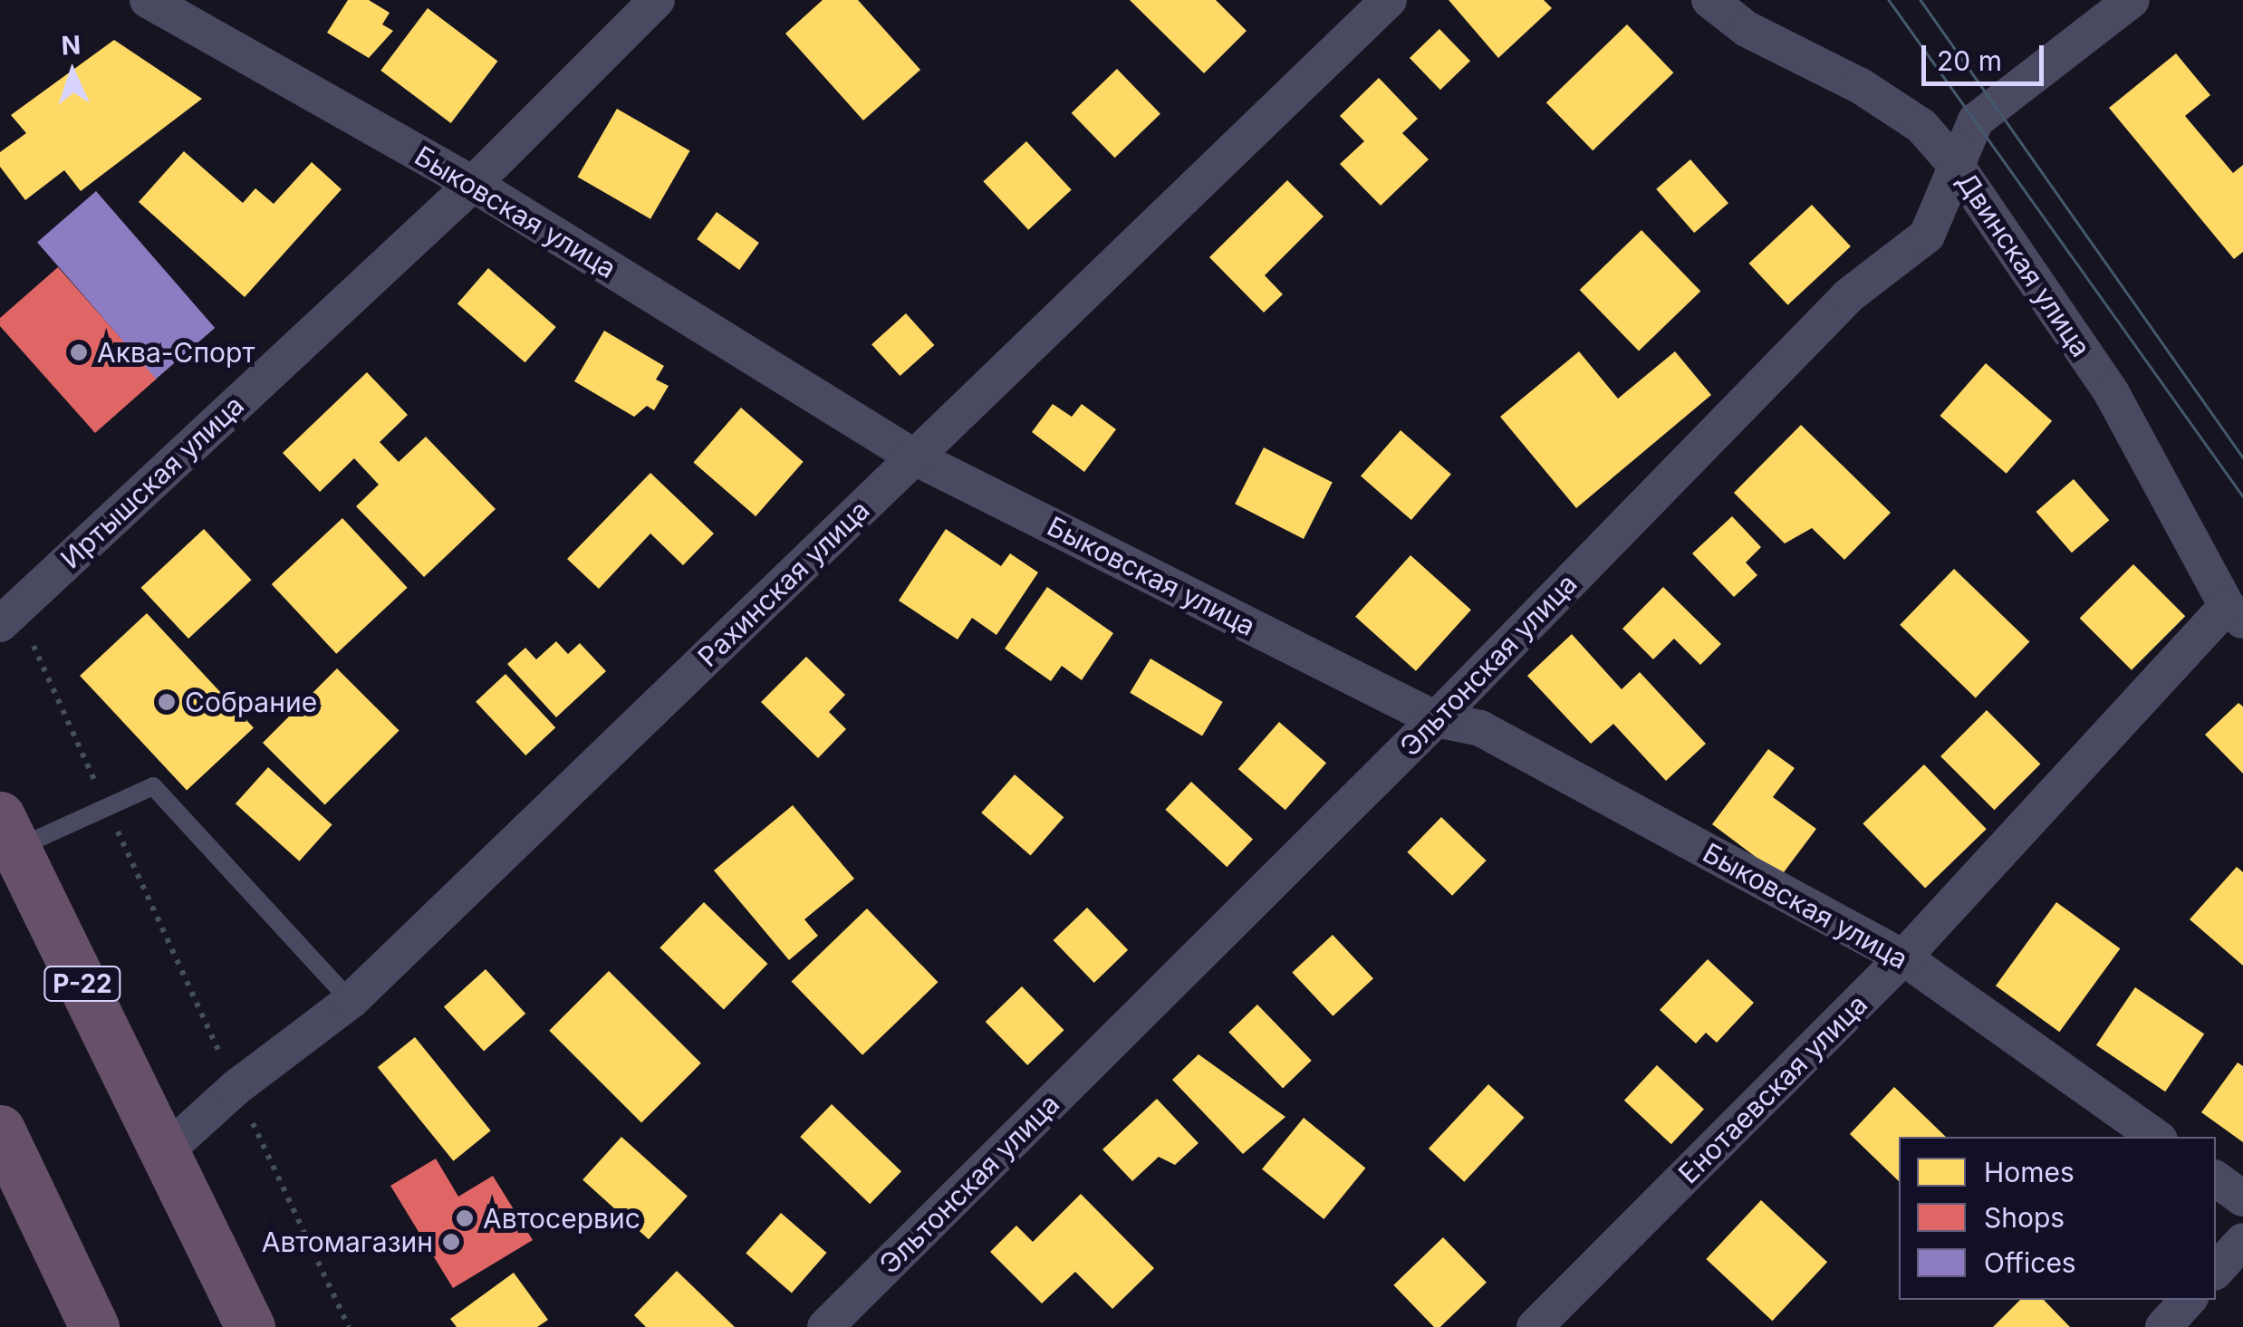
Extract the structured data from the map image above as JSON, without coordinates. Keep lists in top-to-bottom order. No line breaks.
{"streets":{"highway":["Р-22"],"street":["Быковская улица","Двинская улица","Иртышская улица","Рахинская улица","Эльтонская улица","Енотаевская улица"]},"crossings":[["Быковская улица","Иртышская улица"],["Быковская улица","Рахинская улица"],["Быковская улица","Эльтонская улица"],["Быковская улица","Енотаевская улица"],["Двинская улица","Эльтонская улица"],["Двинская улица","Енотаевская улица"],["Рахинская улица","Р-22"]],"places":["Аква-Спорт","Собрание","Автосервис","Автомагазин"],"legend":["Homes","Shops","Offices"],"scale_bar":"20 m","north":"top"}
